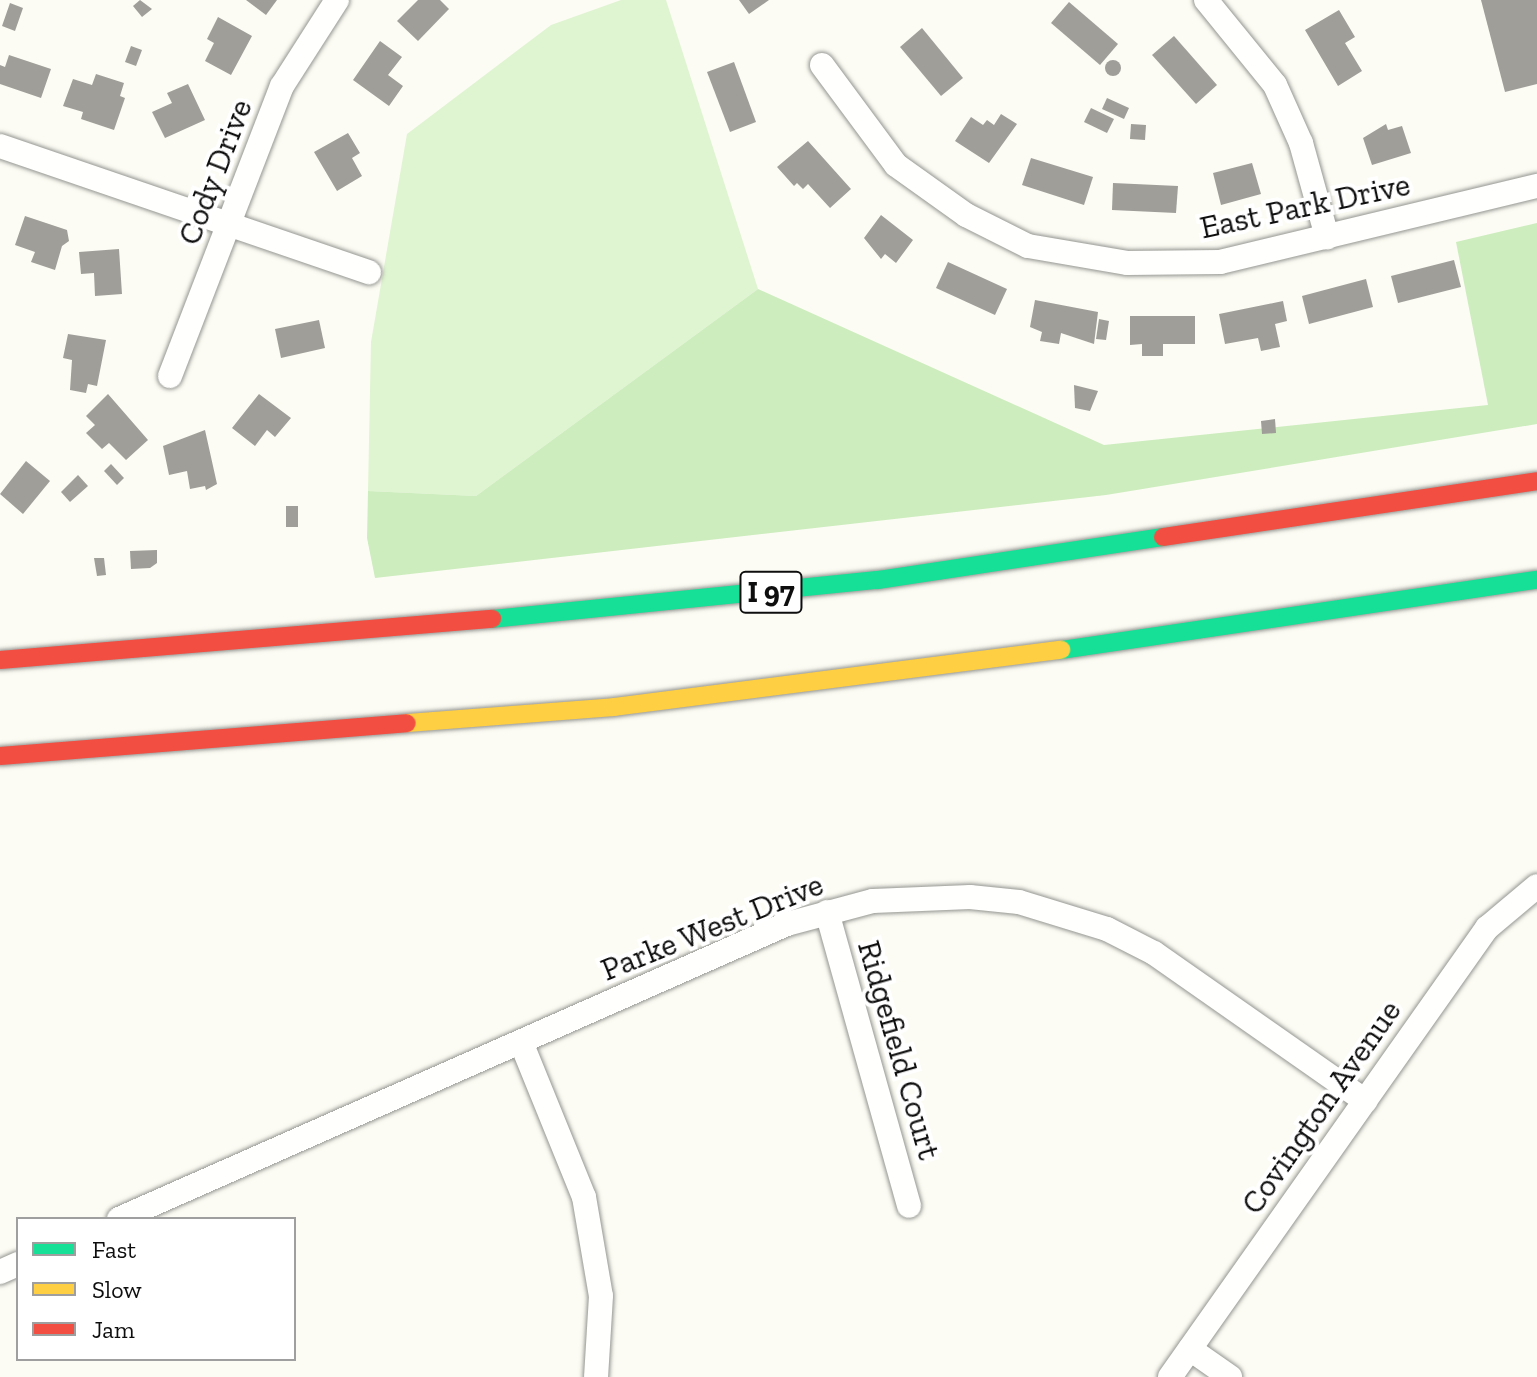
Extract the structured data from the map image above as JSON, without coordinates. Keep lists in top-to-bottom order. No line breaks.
{"streets":{"highway":["I 97"],"street":["Cody Drive","East Park Drive","Parke West Drive","Ridgefield Court","Covington Avenue"]},"crossings":[["Parke West Drive","Ridgefield Court"],["Parke West Drive","Covington Avenue"]],"legend":["Fast","Slow","Jam"]}
